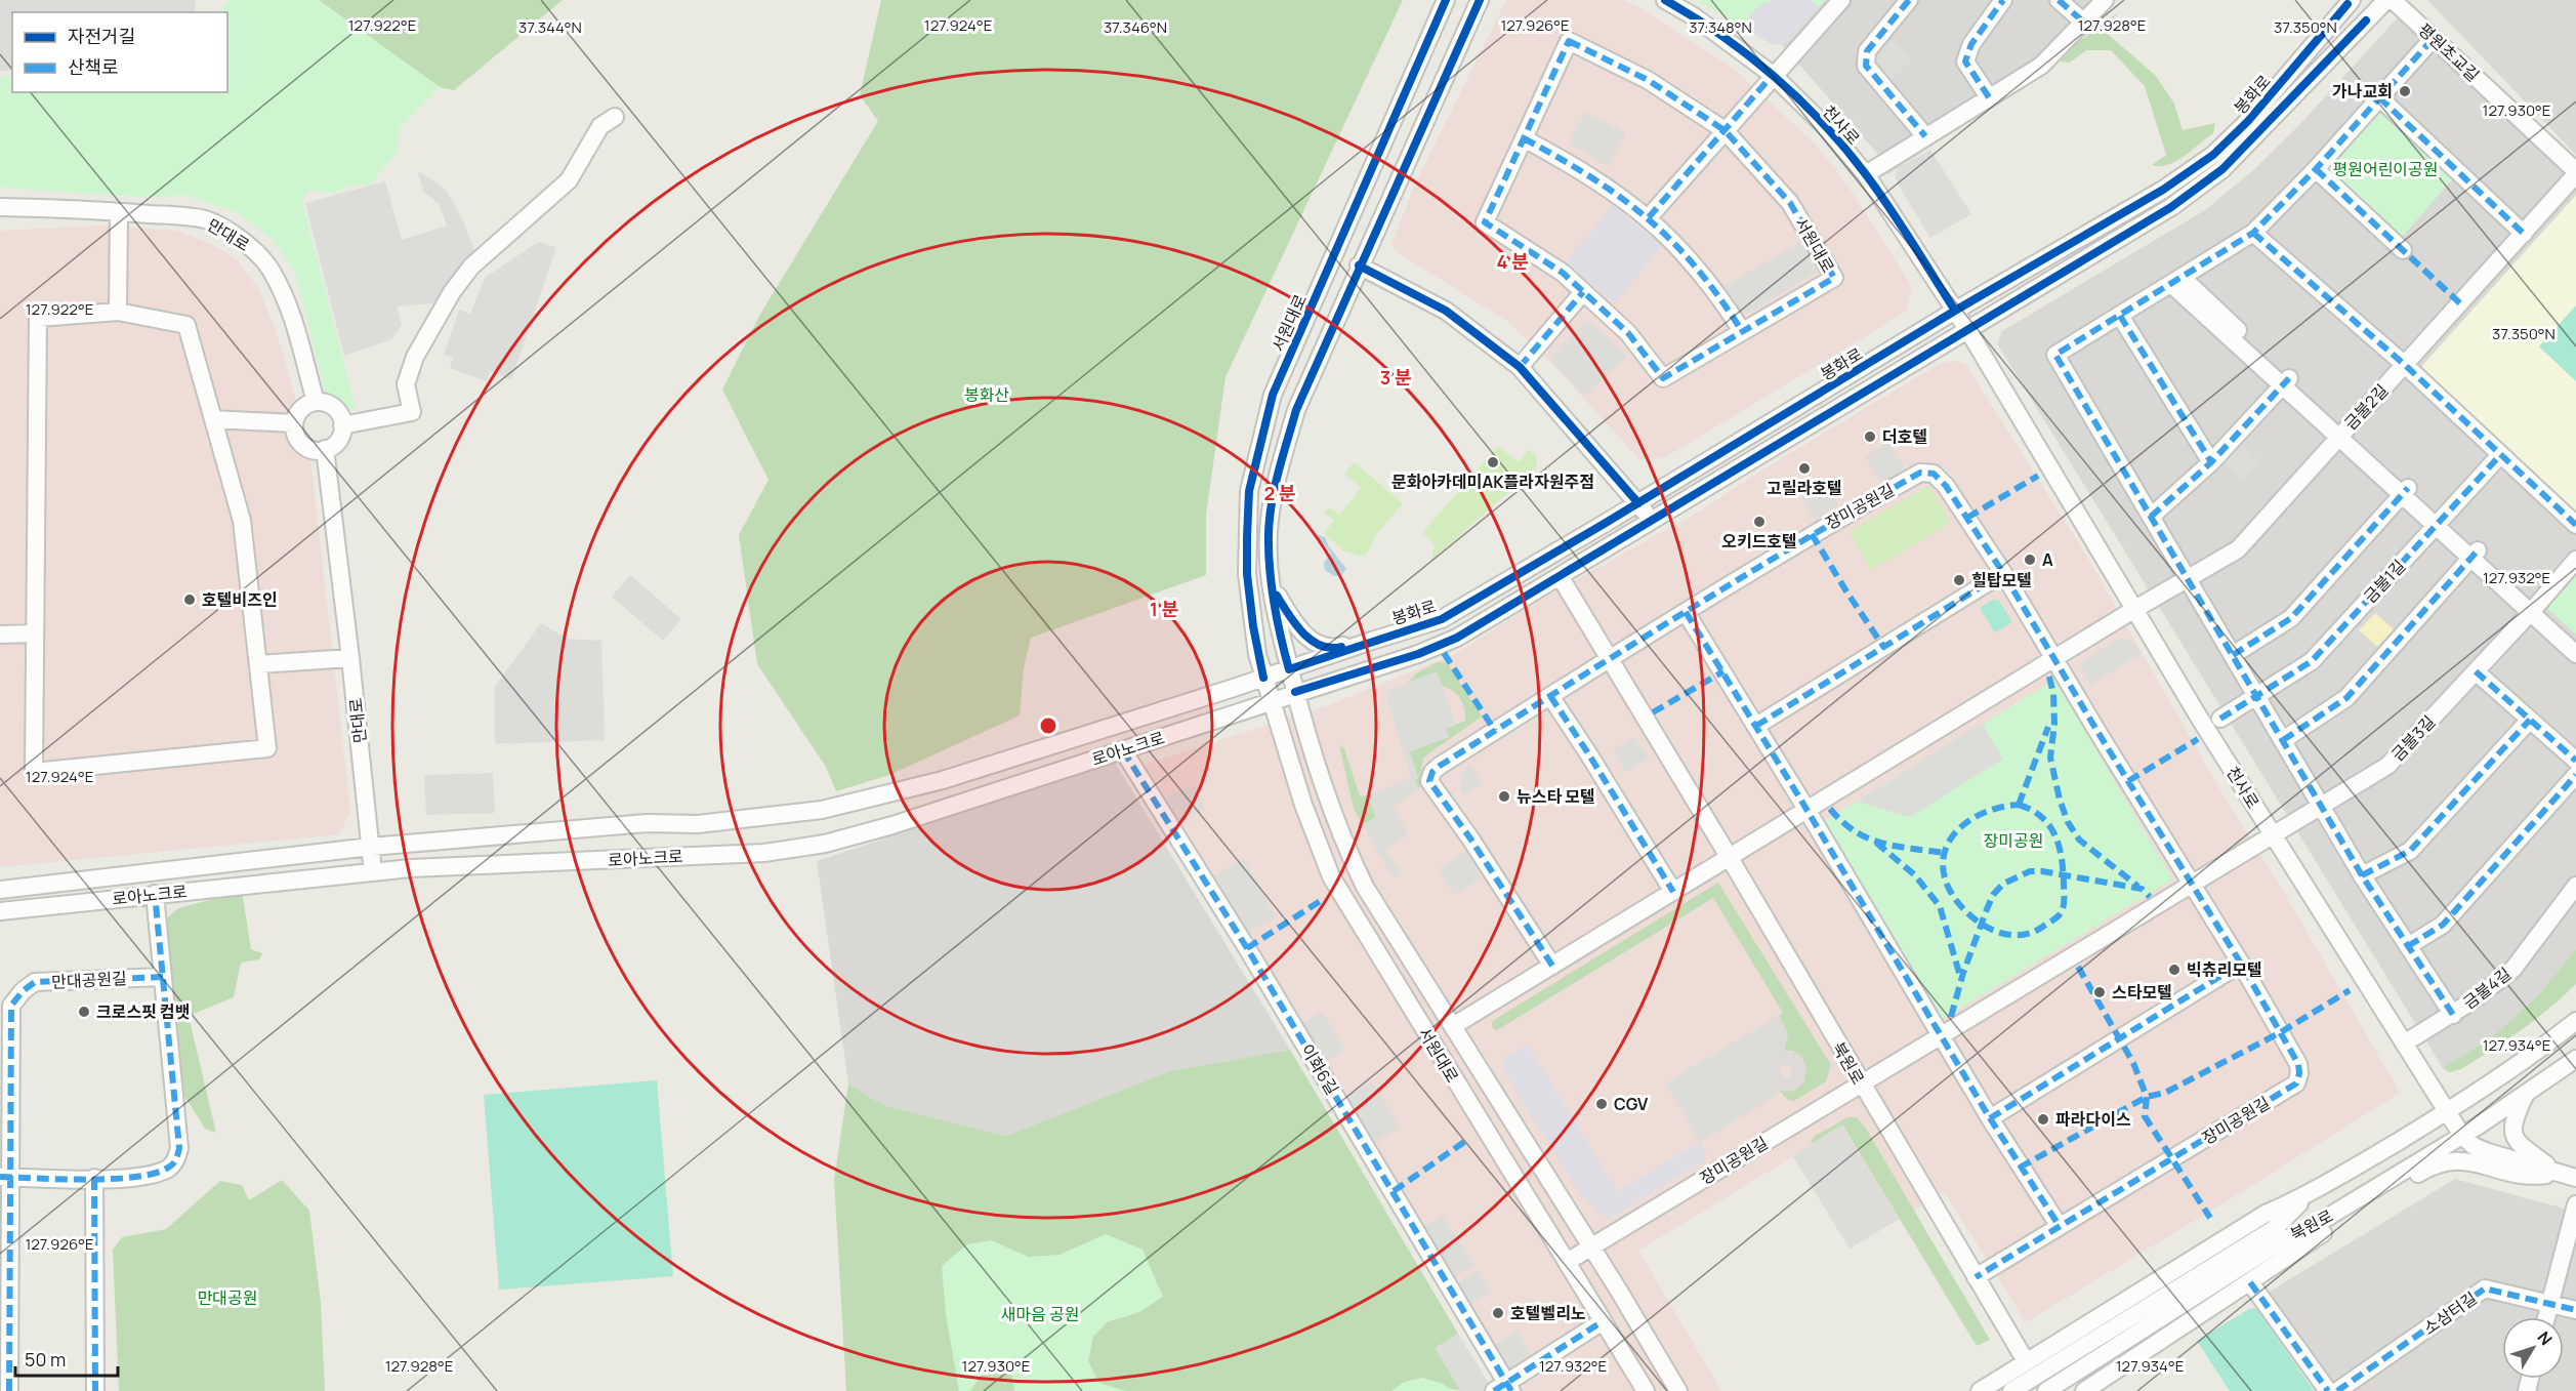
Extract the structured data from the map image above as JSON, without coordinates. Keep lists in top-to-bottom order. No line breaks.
{"streets":{"street":["평원초교길","봉화로","천사로","만대로","서원대로","금불2길","장미공원길","금불1길","금불3길","로아노크로","만대공원길","금불4길","북원로","이화6길","소삼터길"]},"crossings":[["평원초교길","금불2길"],["봉화로","천사로"],["봉화로","서원대로"],["봉화로","로아노크로"],["천사로","금불2길"],["천사로","장미공원길"],["천사로","금불3길"],["천사로","금불4길"],["천사로","북원로"],["만대로","로아노크로"],["서원대로","장미공원길"],["서원대로","로아노크로"],["서원대로","북원로"],["장미공원길","금불3길"],["장미공원길","북원로"],["로아노크로","이화6길"]],"parks":["평원어린이공원","봉화산","장미공원","만대공원","새마음 공원"],"places":["가나교회","더호텔","문화아카데미AK플라자원주점","고릴라호텔","오키드호텔","A","힐탑모텔","호텔비즈인","뉴스타 모텔","빅츄리모텔","스타모텔","크로스핏 컴뱃","CGV","파라다이스","호텔벨리노"],"legend":["자전거길","산책로"],"scale_bar":"50 m","north":"top right","coordinates":["127.922°E","127.924°E","127.926°E","127.928°E","37.344°N","37.346°N","37.348°N","37.350°N","127.930°E","127.932°E","127.934°E"],"rings":["4 분","3 분","2 분","1 분"]}
